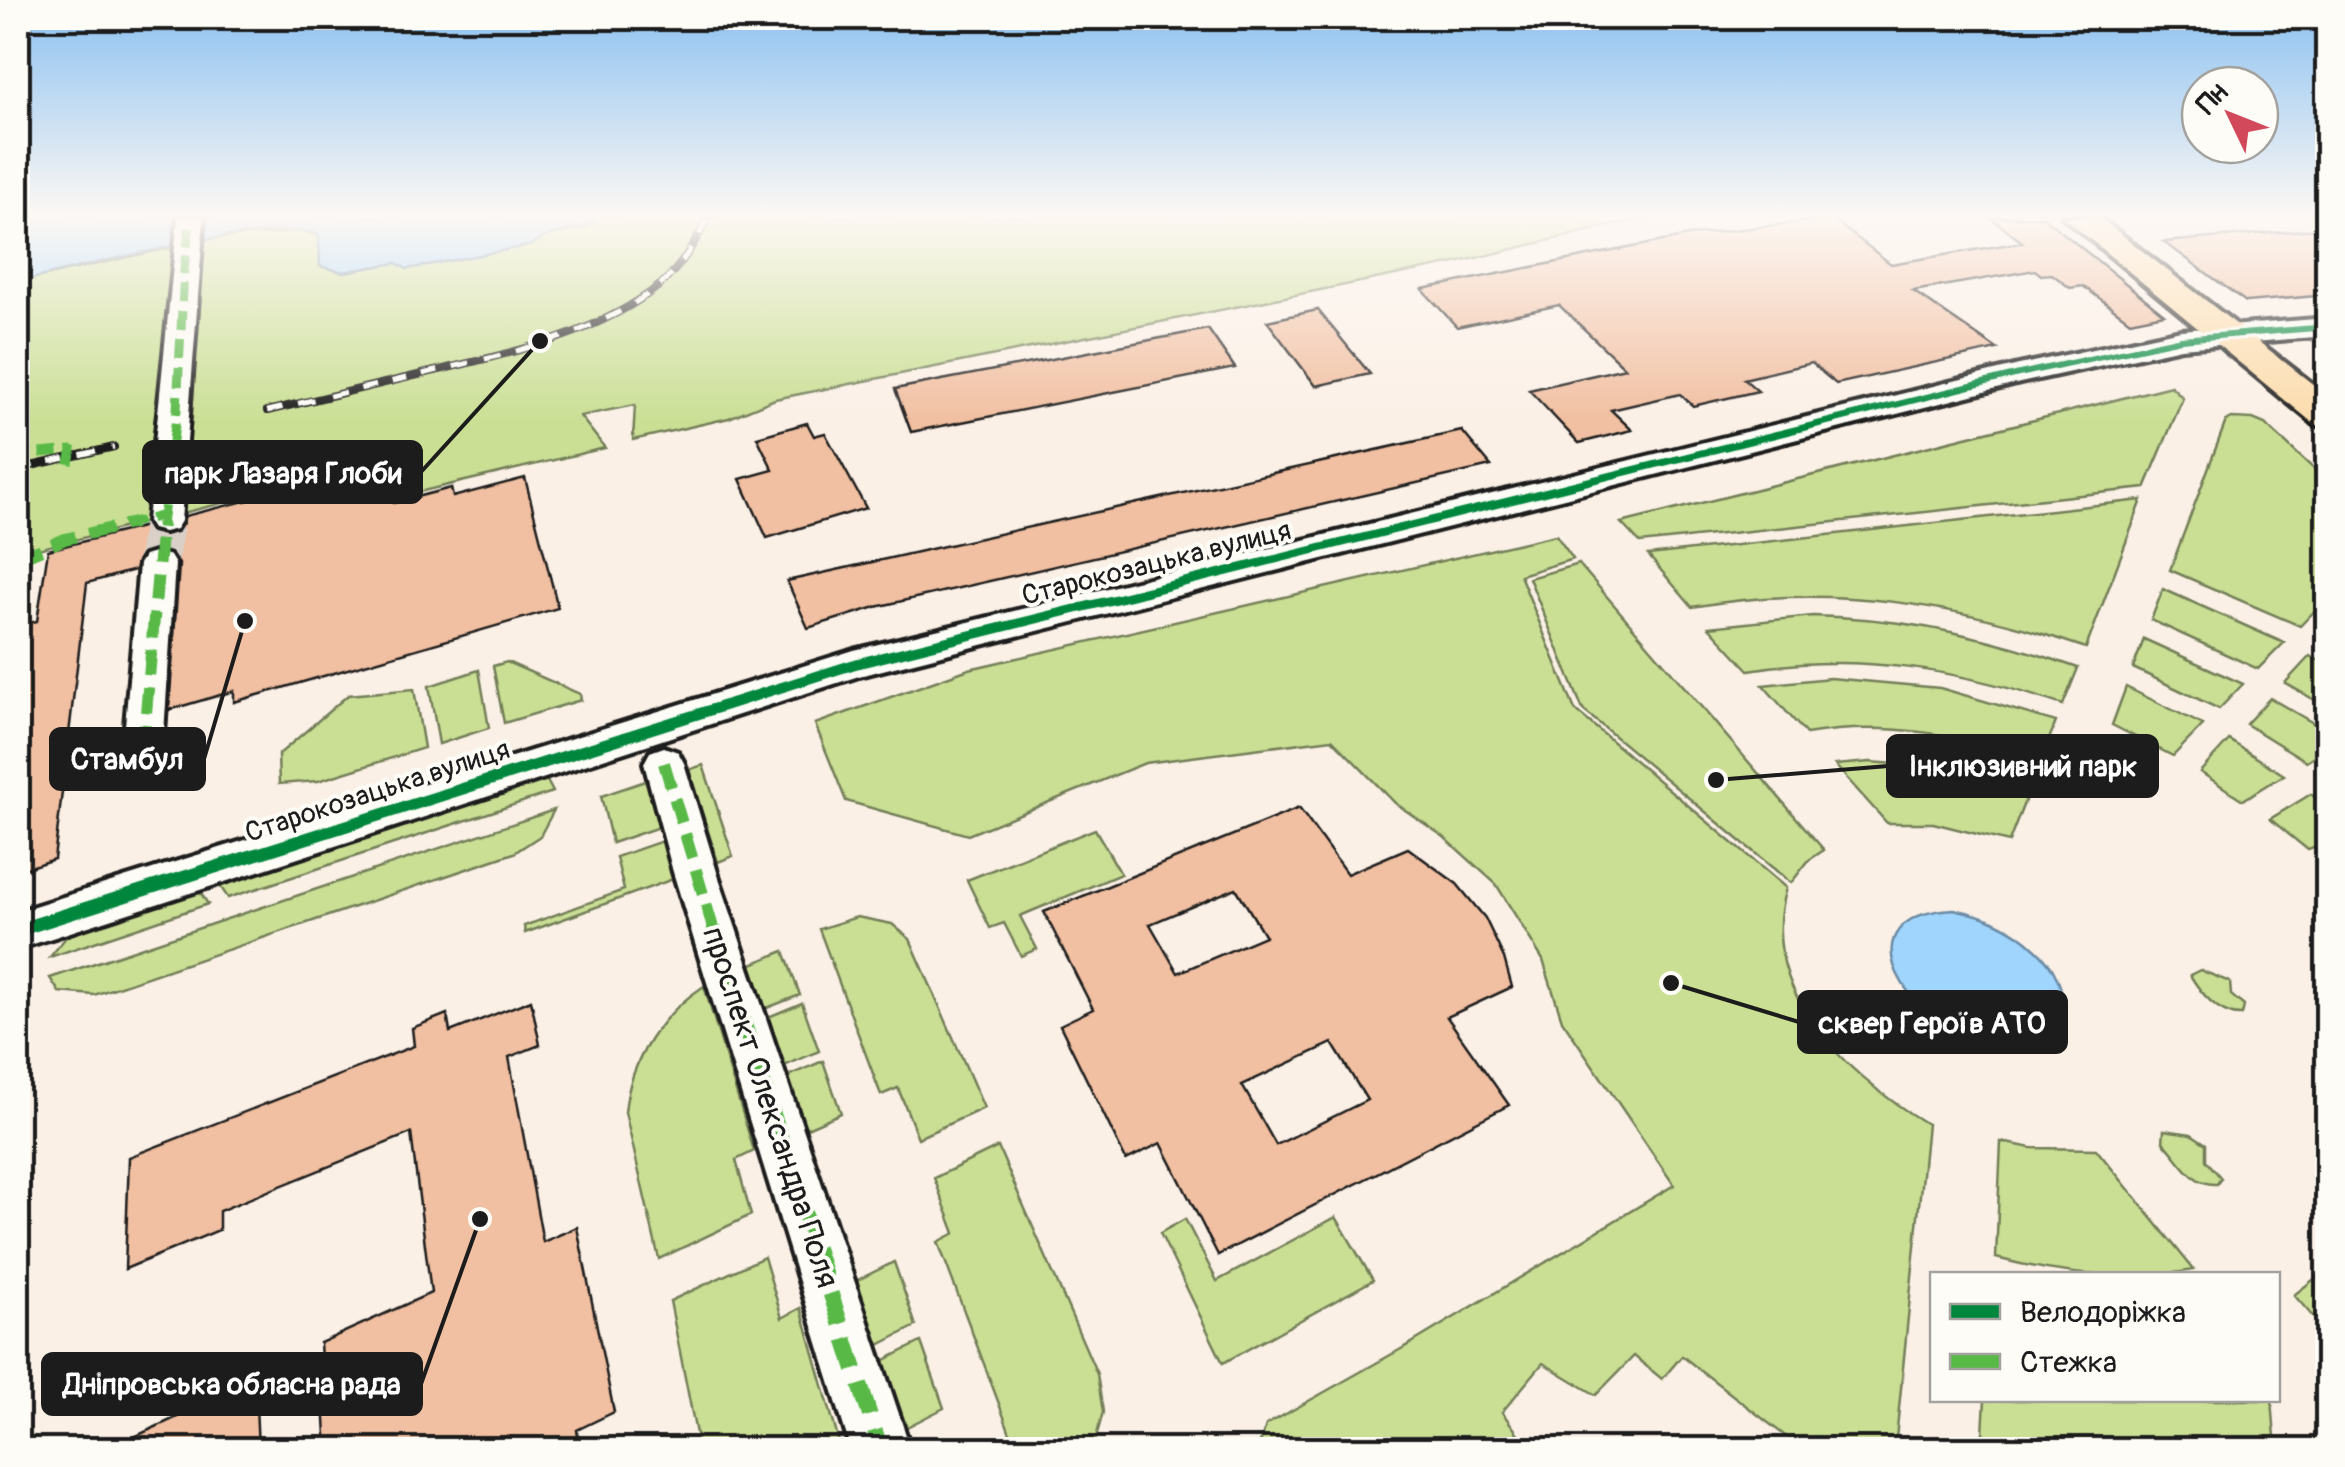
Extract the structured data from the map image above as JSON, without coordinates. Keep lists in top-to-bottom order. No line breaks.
{"streets":{"street":["Старокозацька вулиця","проспект Олександра Поля"]},"places":["парк Лазаря Глоби","Стамбул","Інклюзивний парк","сквер Героїв АТО","Дніпровська обласна рада"],"legend":["Велодоріжка","Стежка"],"north":"top left"}
